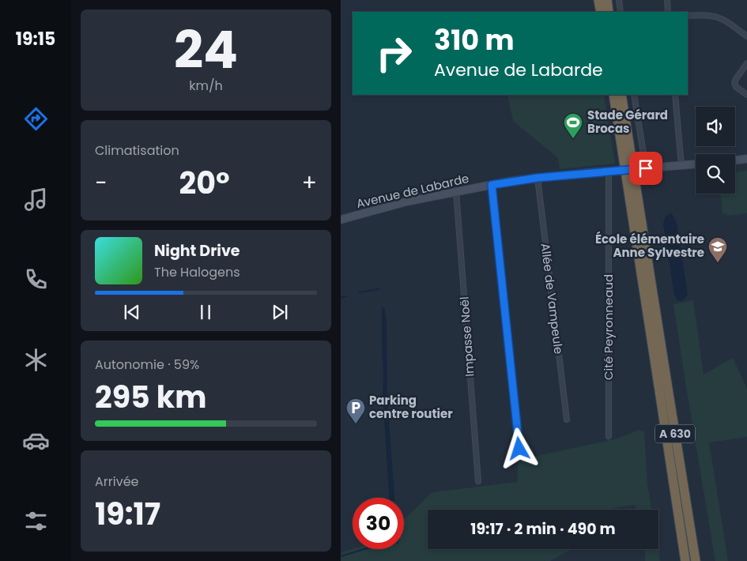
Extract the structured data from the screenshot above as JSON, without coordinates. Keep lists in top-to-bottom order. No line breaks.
{"streets":{"highway":["A 630"],"main road":["Avenue de Labarde"],"street":["Allée de Vampeule","Cité Peyronneaud","Impasse Noël"]},"crossings":[["Avenue de Labarde","Allée de Vampeule"],["Avenue de Labarde","Cité Peyronneaud"],["Avenue de Labarde","Impasse Noël"]],"places":{"sports":["Stade Gérard Brocas"],"school or university":["École élémentaire Anne Sylvestre"],"parking":["Parking centre routier"]},"page":{"tabs":"19:15","tile":[["24","km/h"],"Climatisation",["Autonomie · 59%","295 km"],["Arrivée","19:17"]],"turn":["310 m","Avenue de Labarde"],"heat":["−","20°","+"],"song":["Night Drive","The Halogens"],"limit":"30","trip":"19:17 · 2 min · 490 m"}}
